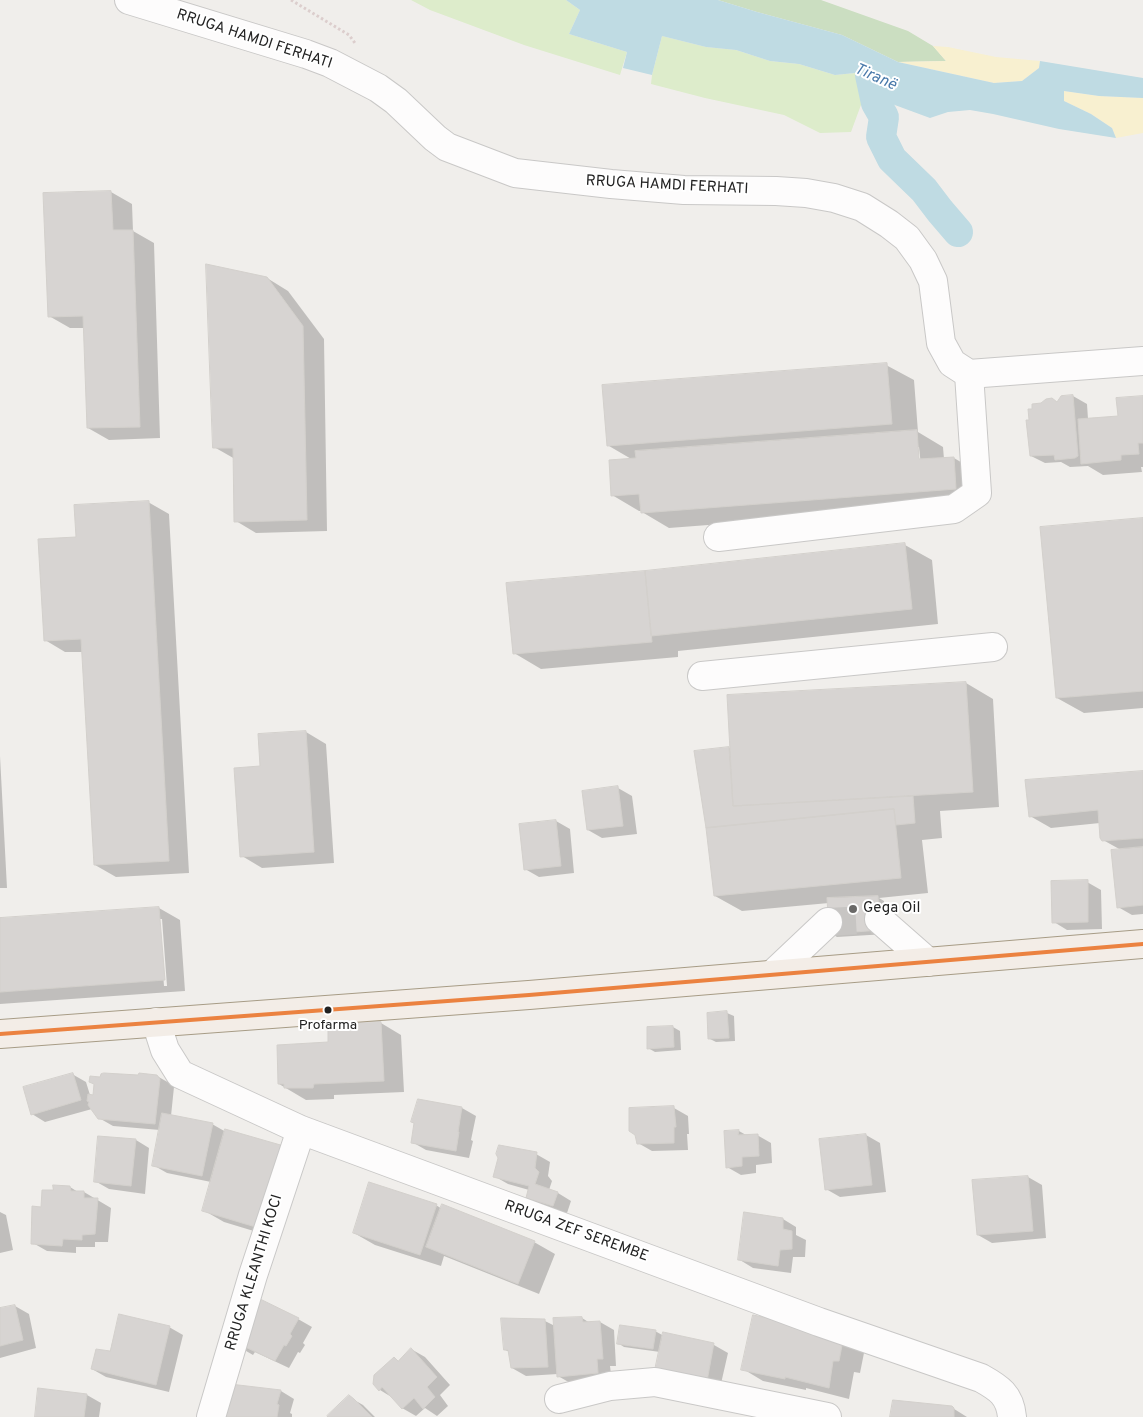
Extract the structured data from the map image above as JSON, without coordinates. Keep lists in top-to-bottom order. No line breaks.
{"streets":{"street":["RRUGA HAMDI FERHATI","RRUGA ZEF SEREMBE","RRUGA KLEANTHI KOCI"]},"crossings":[["RRUGA ZEF SEREMBE","RRUGA KLEANTHI KOCI"]],"water":["Tiranë"],"places":["Gega Oil","Profarma"]}
